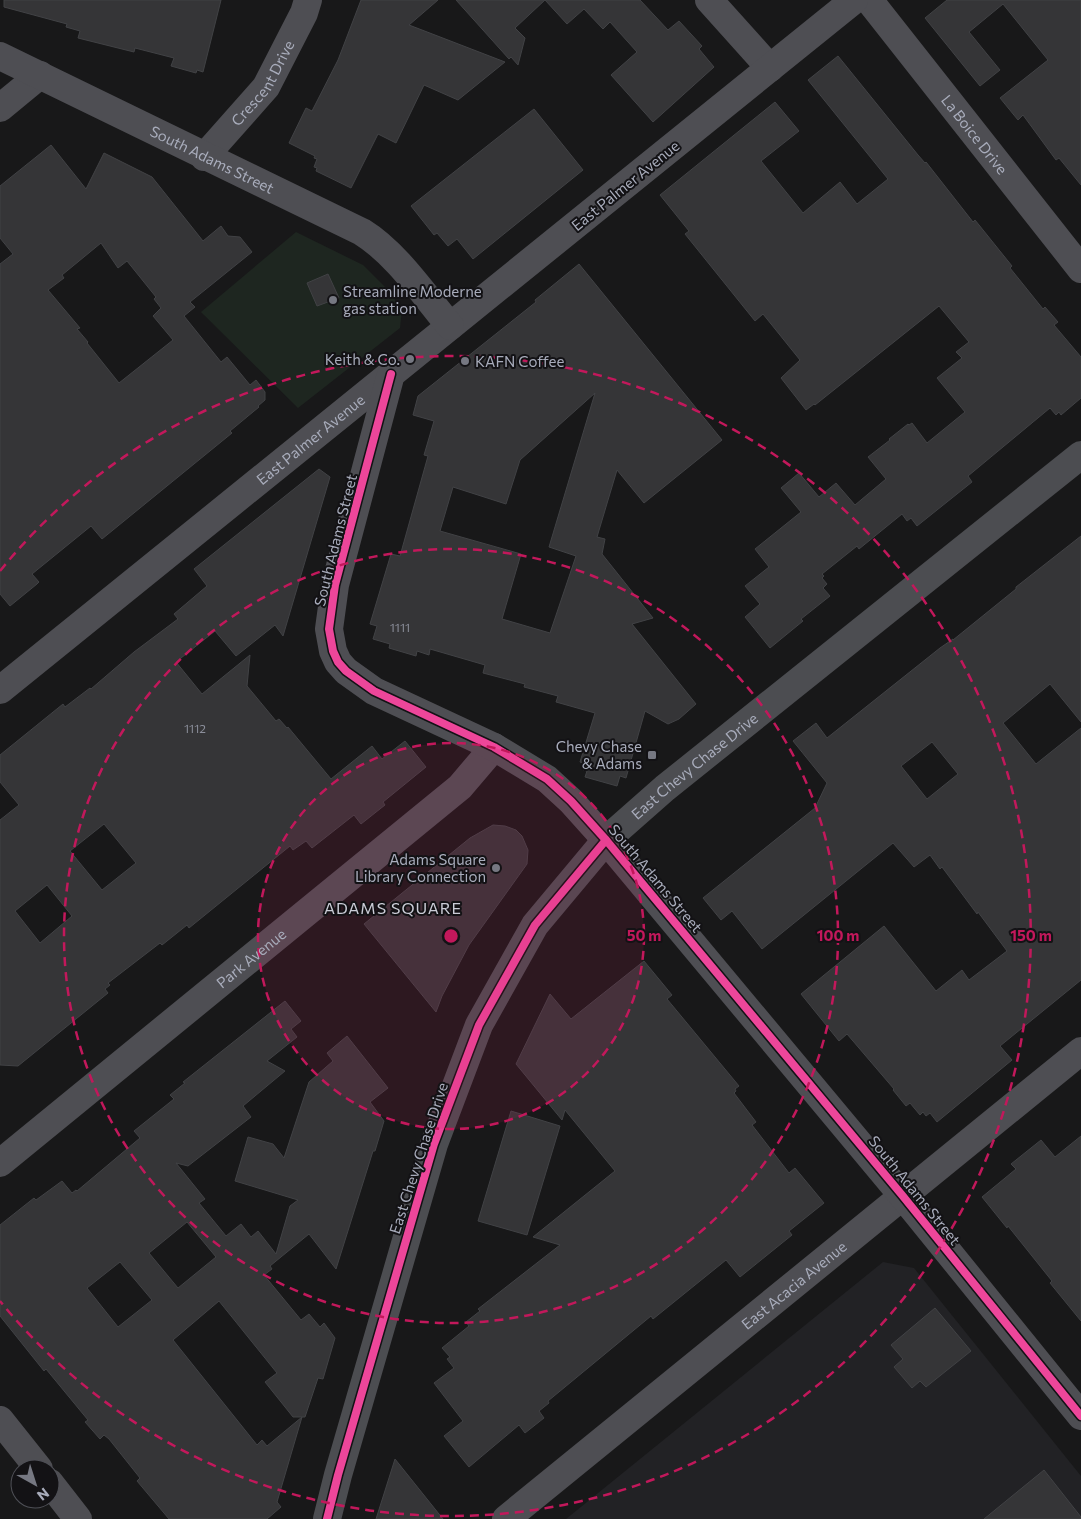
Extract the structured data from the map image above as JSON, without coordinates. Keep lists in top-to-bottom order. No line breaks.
{"streets":{"main road":["East Chevy Chase Drive"],"street":["Crescent Drive","La Boice Drive","South Adams Street","East Palmer Avenue","Park Avenue","East Acacia Avenue"]},"crossings":[["Crescent Drive","South Adams Street"],["South Adams Street","East Palmer Avenue"],["South Adams Street","East Chevy Chase Drive"],["South Adams Street","Park Avenue"],["South Adams Street","East Acacia Avenue"]],"districts":["ADAMS SQUARE"],"places":{"other":["Streamline Moderne gas station","Keith & Co.","KAFN Coffee","Adams Square Library Connection"],"transit":["Chevy Chase & Adams"]},"house_numbers":["1111","1112"],"north":"bottom right","rings":["50 m","100 m","150 m"]}
